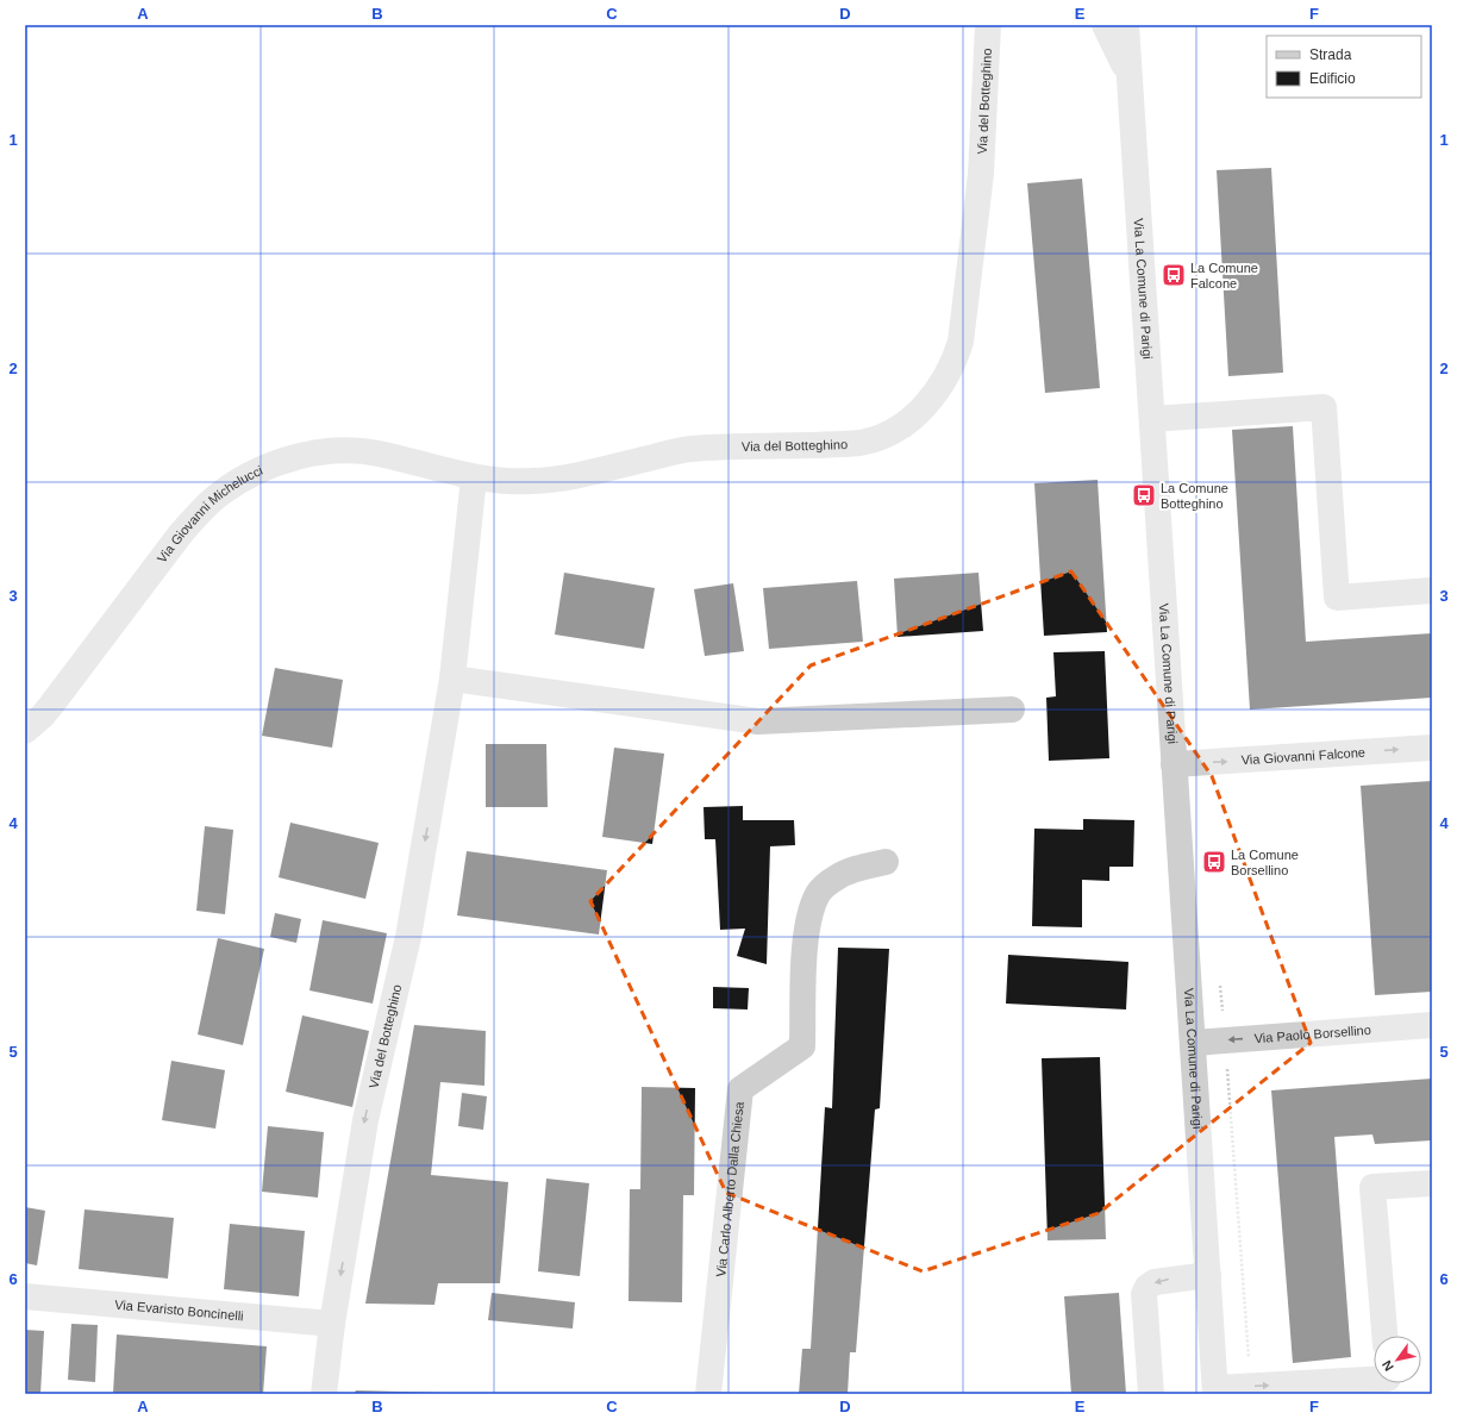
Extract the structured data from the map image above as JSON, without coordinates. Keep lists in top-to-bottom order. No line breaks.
{"streets":{"street":["Via del Botteghino","Via La Comune di Parigi","Via Giovanni Michelucci","Via Giovanni Falcone","Via Paolo Borsellino","Via Carlo Alberto Dalla Chiesa","Via Evaristo Boncinelli"]},"crossings":[["Via del Botteghino","Via Giovanni Michelucci"],["Via del Botteghino","Via Evaristo Boncinelli"],["Via La Comune di Parigi","Via Giovanni Falcone"],["Via La Comune di Parigi","Via Paolo Borsellino"]],"one_way":["Via del Botteghino","Via Giovanni Falcone","Via Paolo Borsellino"],"places":{"bus stop":["La Comune Falcone","La Comune Botteghino","La Comune Borsellino"]},"legend":["Strada","Edificio"],"north":"bottom left","grid":{"columns":["A","B","C","D","E","F"],"rows":["1","2","3","4","5","6"]}}
